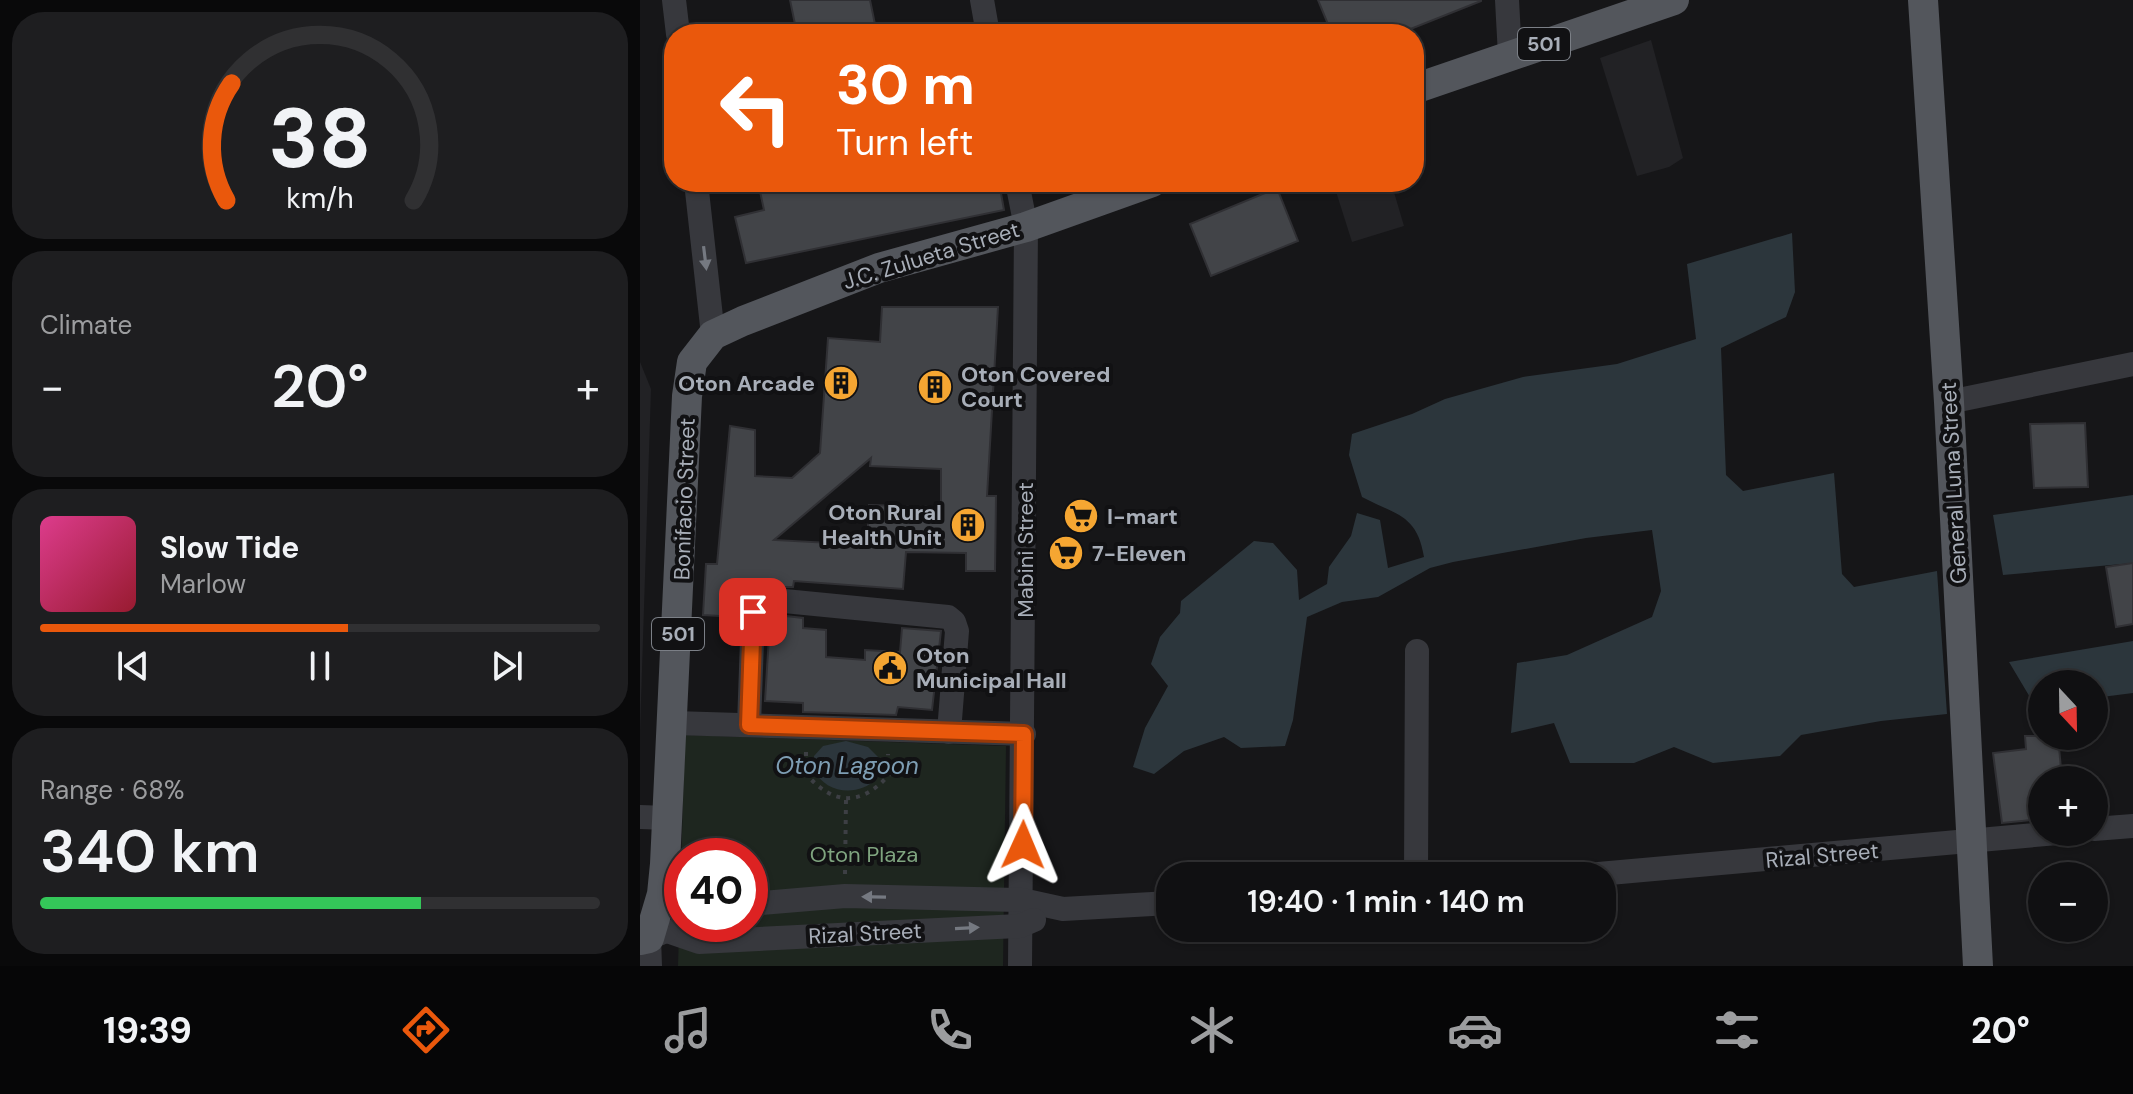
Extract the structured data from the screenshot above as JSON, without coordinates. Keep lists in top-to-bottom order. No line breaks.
{"streets":{"main road":["501","J.C. Zulueta Street","General Luna Street","Bonifacio Street"],"street":["Mabini Street","Rizal Street"]},"crossings":[["J.C. Zulueta Street","Bonifacio Street"],["J.C. Zulueta Street","Mabini Street"],["General Luna Street","Rizal Street"],["Bonifacio Street","Rizal Street"],["Mabini Street","Rizal Street"]],"water":["Oton Lagoon"],"parks":["Oton Plaza"],"places":{"building":["Oton Arcade","Oton Covered Court","Oton Rural Health Unit"],"supermarket":["I-mart","7-Eleven"],"public building":["Oton Municipal Hall"]},"north":"bottom","page":{"turn":["30 m","Turn left"],"tile":["Climate",["Range · 68%","340 km"]],"heat":["−","20°","+"],"song":["Slow Tide","Marlow"],"map_buttons":["+","−"],"limit":"40","trip":"19:40 · 1 min · 140 m","tabs":["19:39","20°"],"gauge":["38","km/h"]}}
